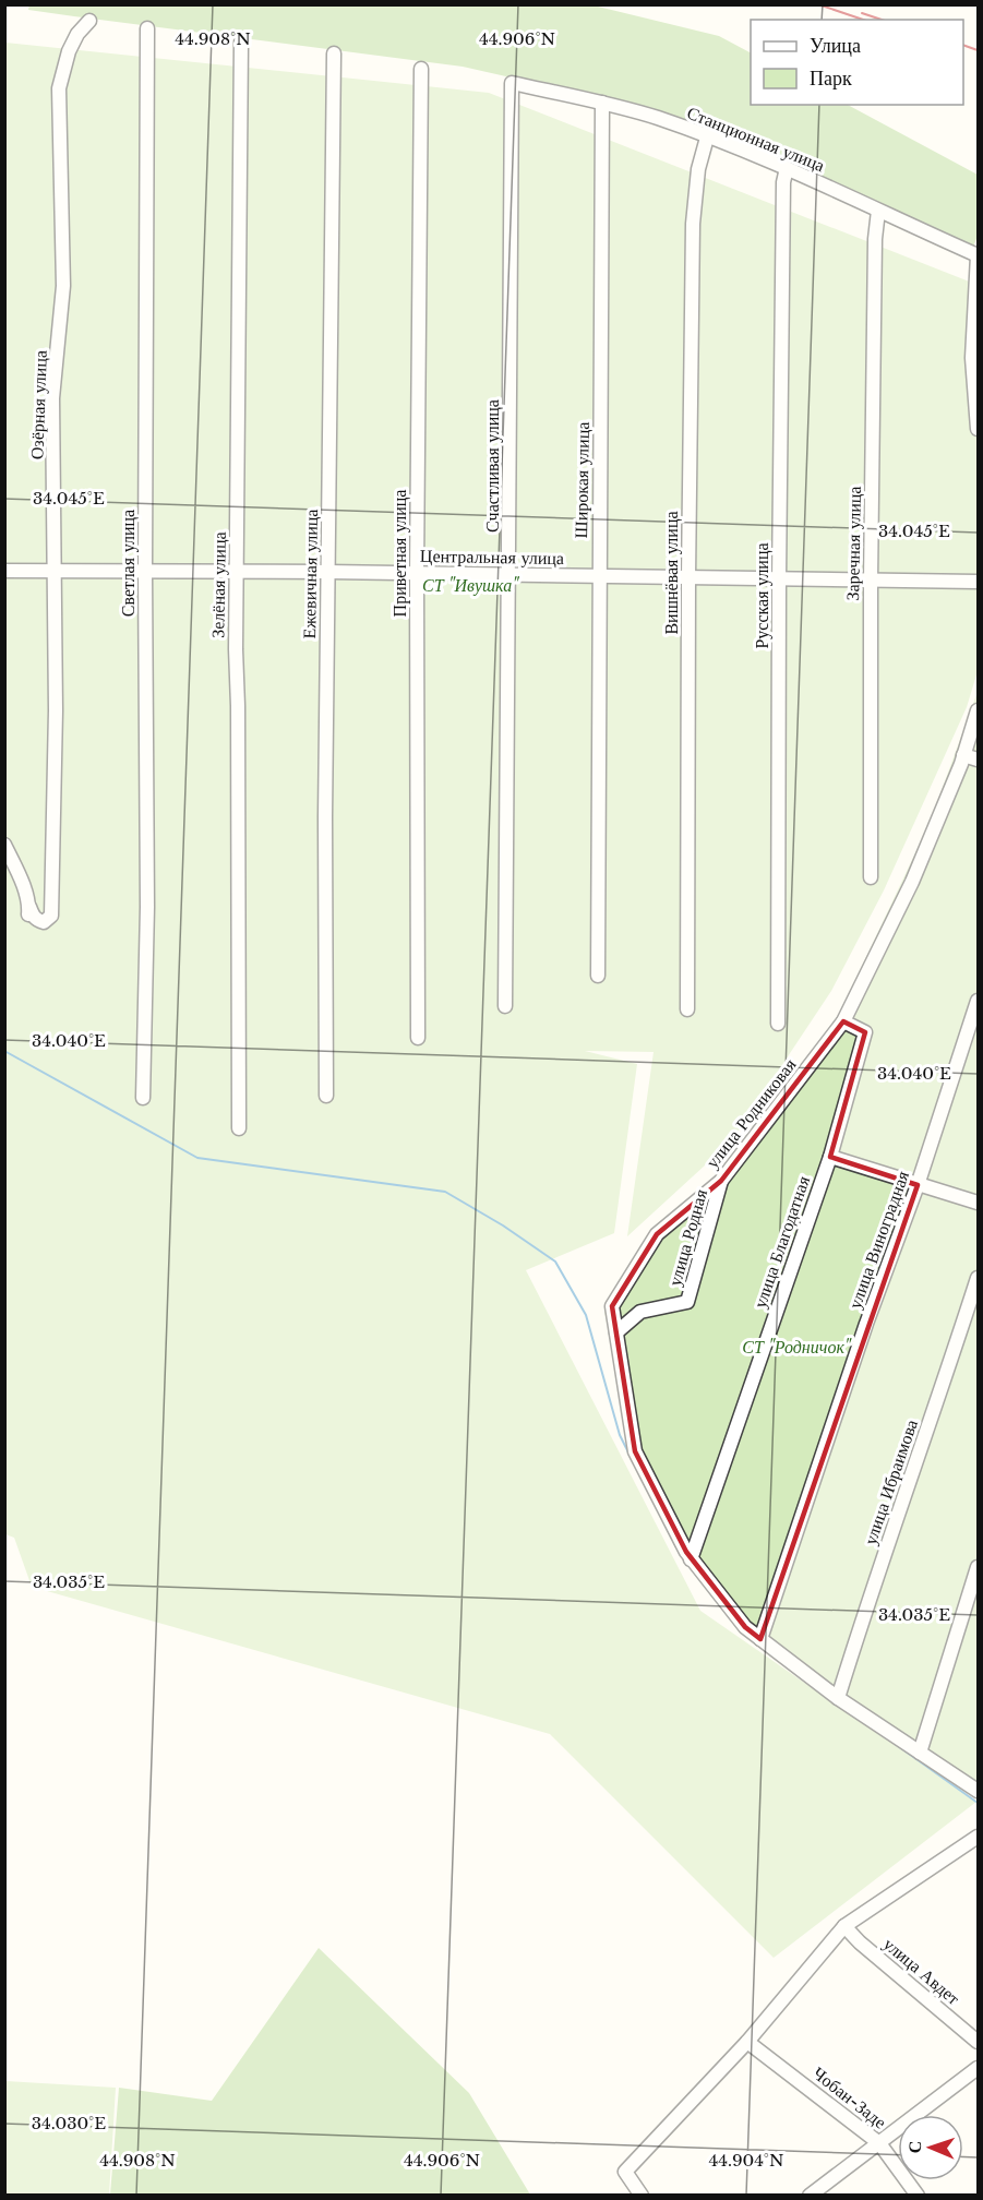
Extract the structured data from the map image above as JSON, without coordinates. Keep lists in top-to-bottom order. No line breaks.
{"streets":{"street":["Станционная улица","Озёрная улица","Счастливая улица","Широкая улица","Заречная улица","Приветная улица","Центральная улица","Светлая улица","Вишнёвая улица","Ежевичная улица","Зелёная улица","Русская улица","улица Родниковая","улица Родная","улица Виноградная","улица Благодатная","улица Ибраимова","улица Авдет","Чобан-Заде"]},"crossings":[["Станционная улица","Счастливая улица"],["Станционная улица","Широкая улица"],["Станционная улица","Заречная улица"],["Станционная улица","Вишнёвая улица"],["Станционная улица","Русская улица"],["Озёрная улица","Центральная улица"],["Счастливая улица","Центральная улица"],["Широкая улица","Центральная улица"],["Заречная улица","Центральная улица"],["Приветная улица","Центральная улица"],["Центральная улица","Светлая улица"],["Центральная улица","Вишнёвая улица"],["Центральная улица","Ежевичная улица"],["Центральная улица","Зелёная улица"],["Центральная улица","Русская улица"],["улица Родниковая","улица Родная"],["улица Родниковая","улица Виноградная"],["улица Родниковая","улица Благодатная"],["улица Родниковая","улица Ибраимова"]],"parks":["СТ \"Ивушка\"","СТ \"Родничок\""],"legend":["Улица","Парк"],"north":"left","coordinates":["44.908°N","44.906°N","34.045°E","34.040°E","34.035°E","34.030°E","44.904°N"]}
